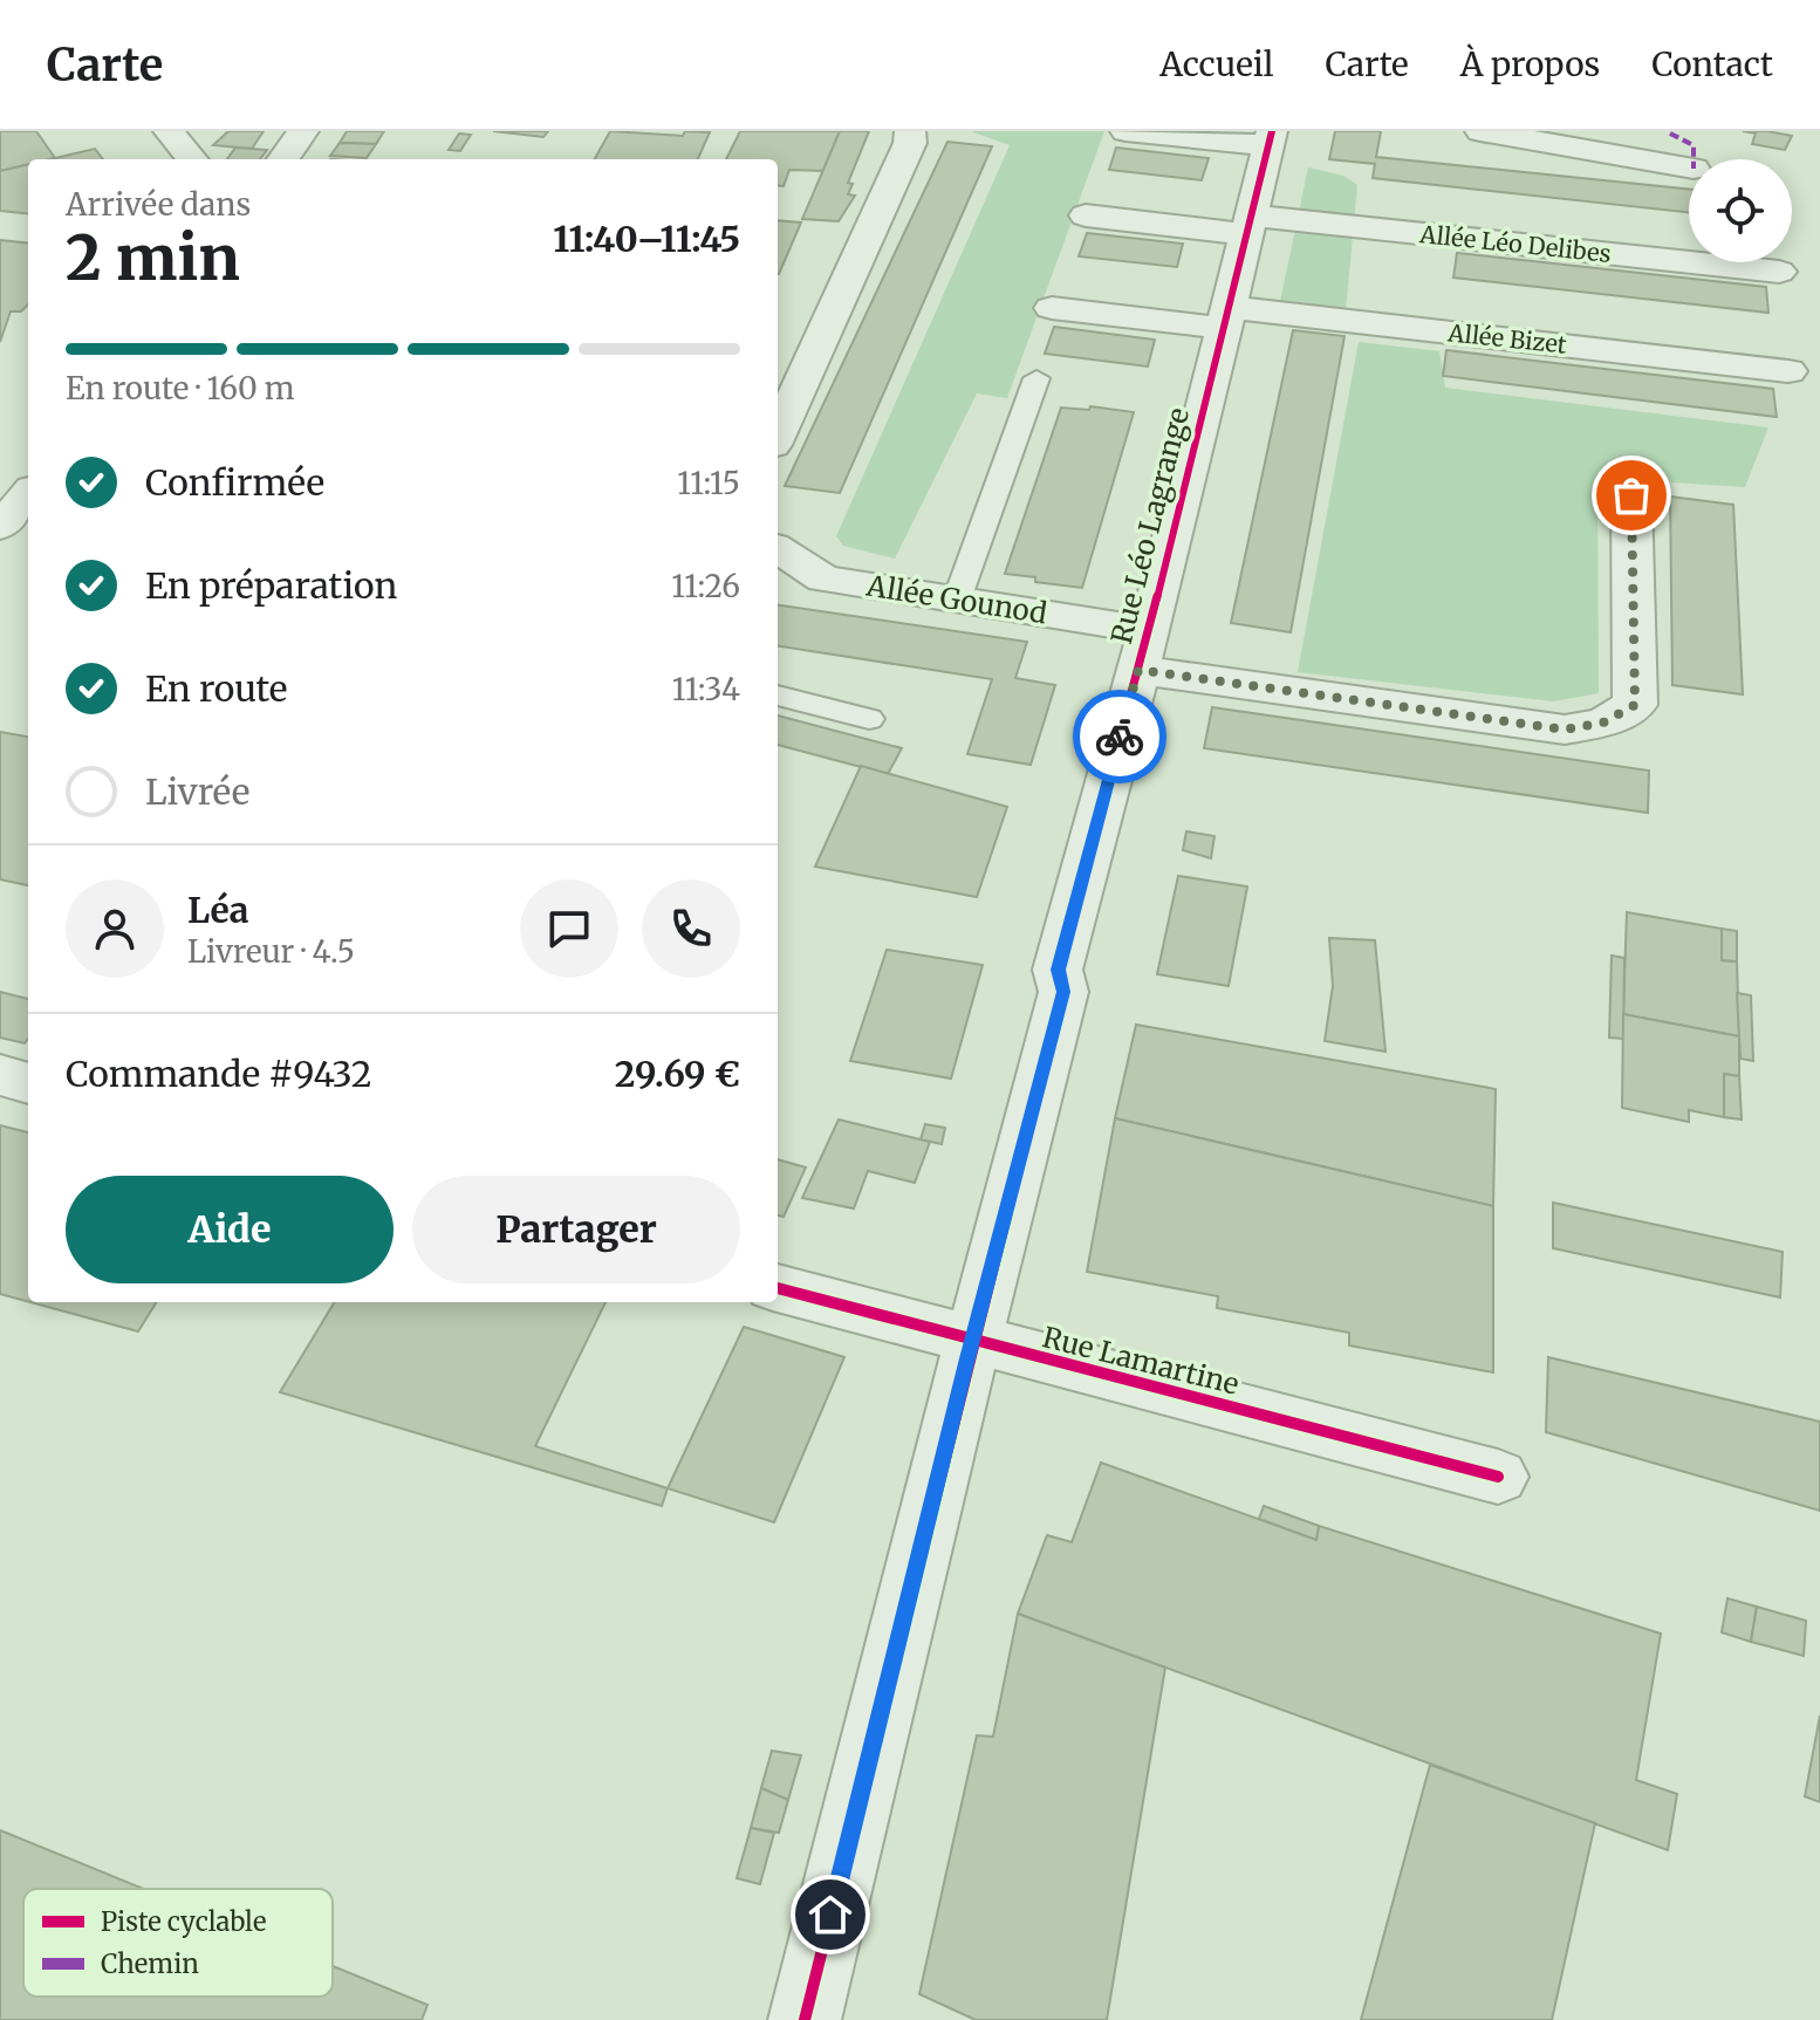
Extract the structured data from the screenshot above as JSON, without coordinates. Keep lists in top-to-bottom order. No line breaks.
{"streets":{"street":["Allée Léo Delibes","Allée Bizet","Rue Léo Lagrange","Allée Gounod","Rue Lamartine"]},"crossings":[["Allée Léo Delibes","Rue Léo Lagrange"],["Allée Bizet","Rue Léo Lagrange"],["Rue Léo Lagrange","Allée Gounod"],["Rue Léo Lagrange","Rue Lamartine"]],"legend":["Piste cyclable","Chemin"],"page":{"header":"Carte","nav":["Accueil","Carte","À propos","Contact"],"heading":["2 min","Arrivée dans","11:40–11:45"],"panel":["Léa","Livreur · 4.5","Commande #9432","29.69 €"],"bar":"En route · 160 m","list":[["Confirmée","11:15"],["En préparation","11:26"],["En route","11:34"],"Livrée"],"buttons":["Aide","Partager"]}}
